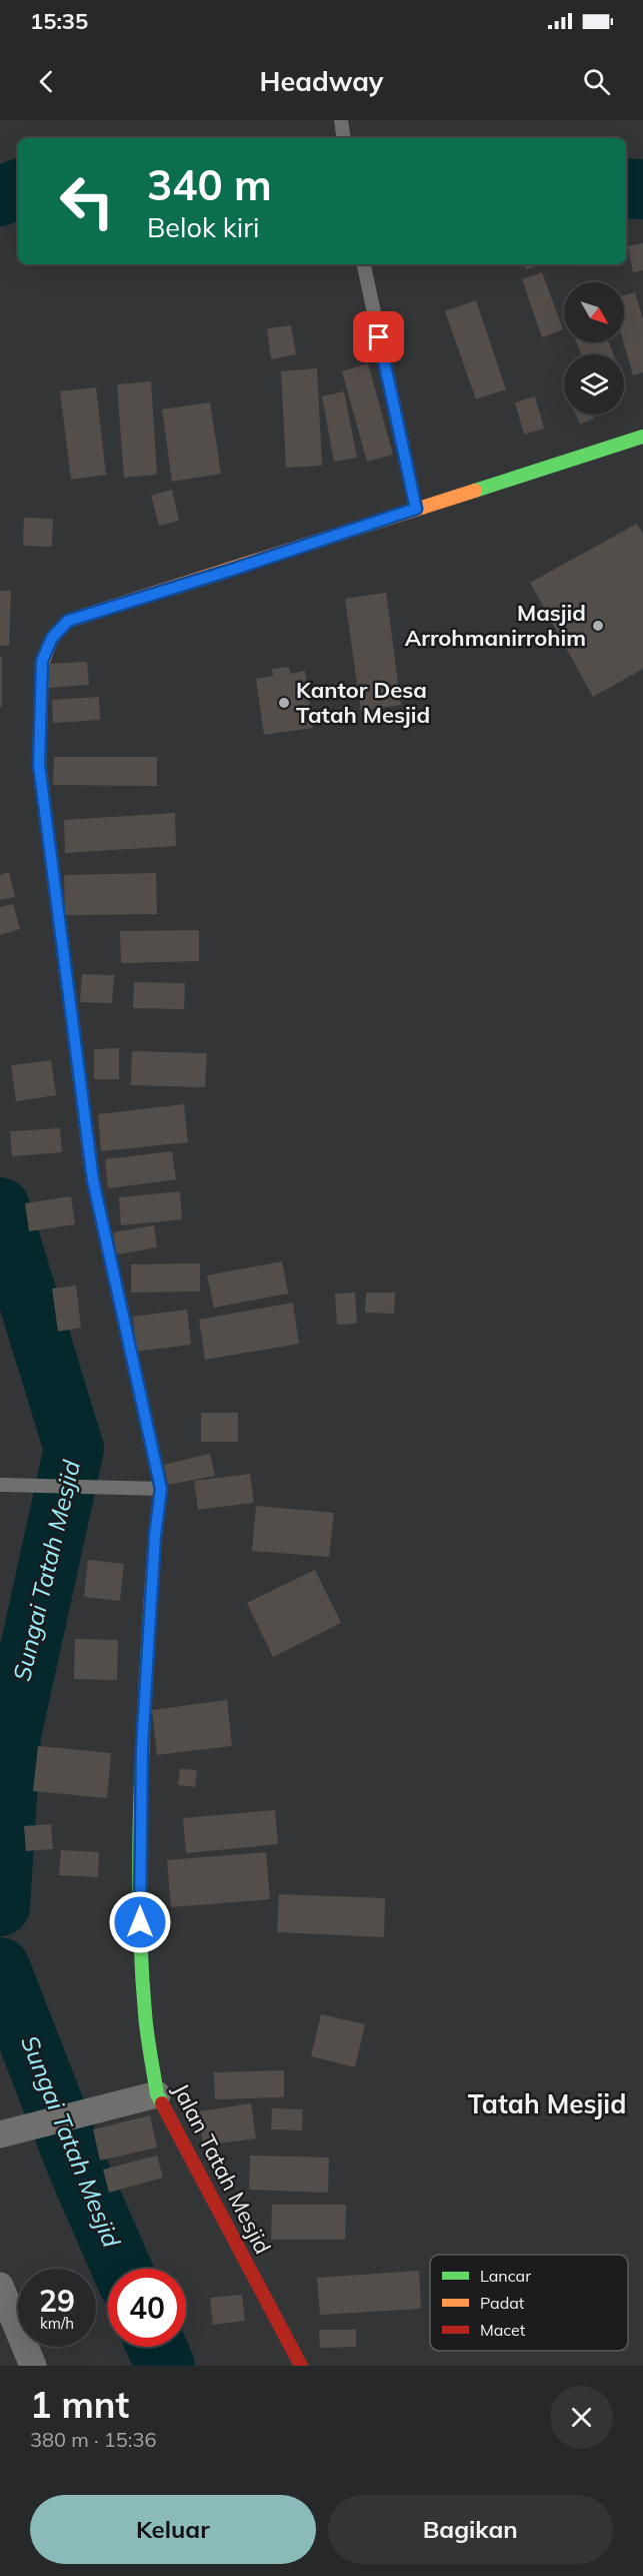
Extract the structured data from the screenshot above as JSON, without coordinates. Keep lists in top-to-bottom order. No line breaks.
{"streets":{"street":["Jalan Tatah Mesjid"]},"districts":["Tatah Mesjid"],"water":["Sungai Tatah Mesjid"],"places":["Masjid Arrohmanirrohim","Kantor Desa Tatah Mesjid"],"legend":["Lancar","Padat","Macet"],"north":"bottom right","page":{"status":"15:35","header":"Headway","turn":["340 m","Belok kiri"],"speed":"29 km/h","limit":"40","heading":["1 mnt","380 m · 15:36"],"buttons":["Keluar","Bagikan"]}}
